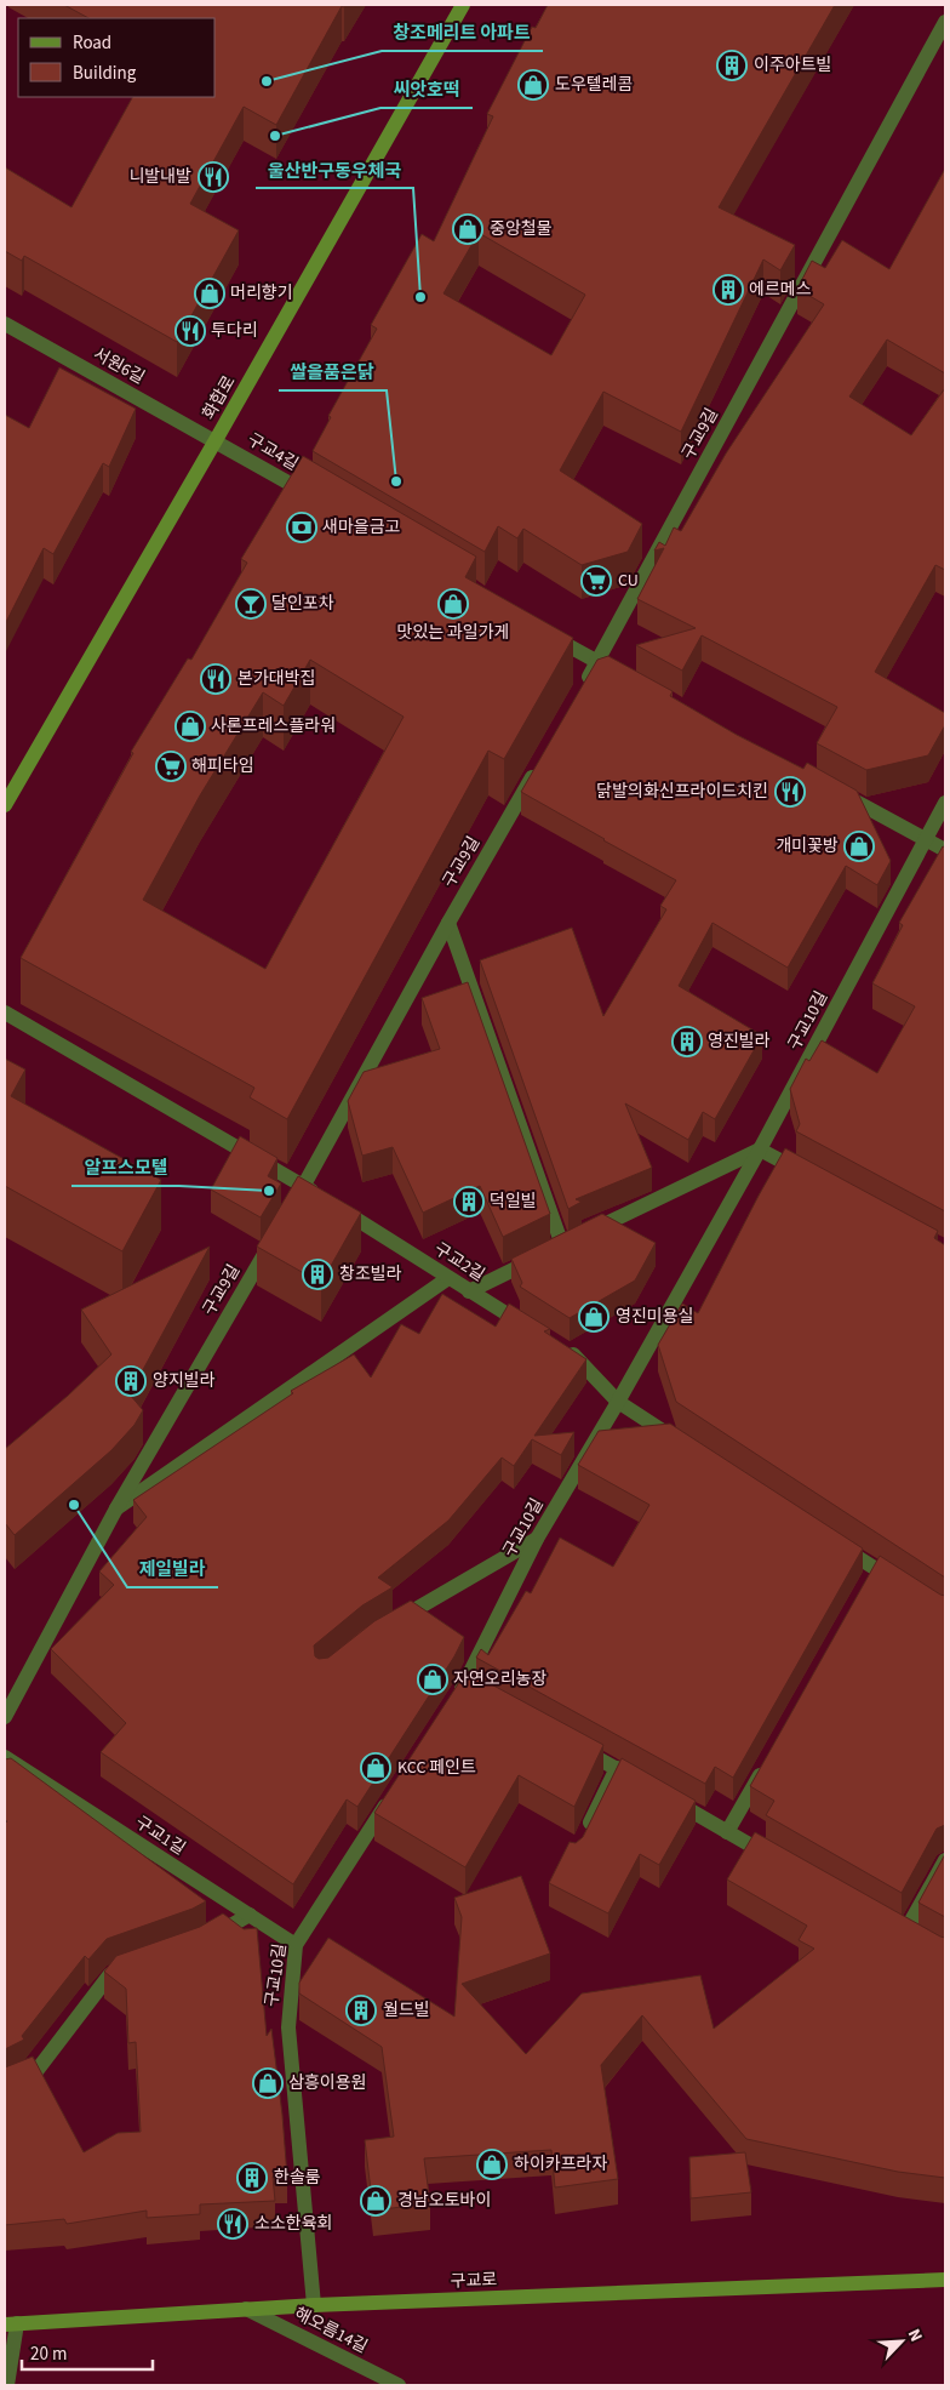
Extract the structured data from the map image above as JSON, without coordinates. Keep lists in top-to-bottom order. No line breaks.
{"streets":{"main road":["화합로","구교로"],"street":["서원6길","구교9길","구교4길","구교10길","구교2길","구교1길","해오름14길"]},"crossings":[["서원6길","화합로"],["서원6길","구교4길"],["화합로","구교4길"],["구교9길","구교2길"],["구교10길","구교1길"],["구교10길","구교로"],["구교로","해오름14길"]],"places":{"building":["이주아트빌","에르메스","영진빌라","덕일빌","창조빌라","양지빌라","월드빌","한솔룸"],"other":["창조메리트 아파트","씨앗호떡","울산반구동우체국","쌀을품은닭","알프스모텔","제일빌라"],"shop":["도우텔레콤","중앙철물","머리향기","맛있는 과일가게","사론프레스플라워","개미꽃방","영진미용실","자연오리농장","KCC 페인트","삼흥이용원","하이카프라자","경남오토바이"],"restaurant":["니발내발","투다리","본가대박집","닭발의화신프라이드치킨","소소한육회"],"bank":["새마을금고"],"supermarket":["CU","해피타임"],"bar":["달인포차"]},"legend":["Road","Building"],"scale_bar":"20 m","north":"top right"}
